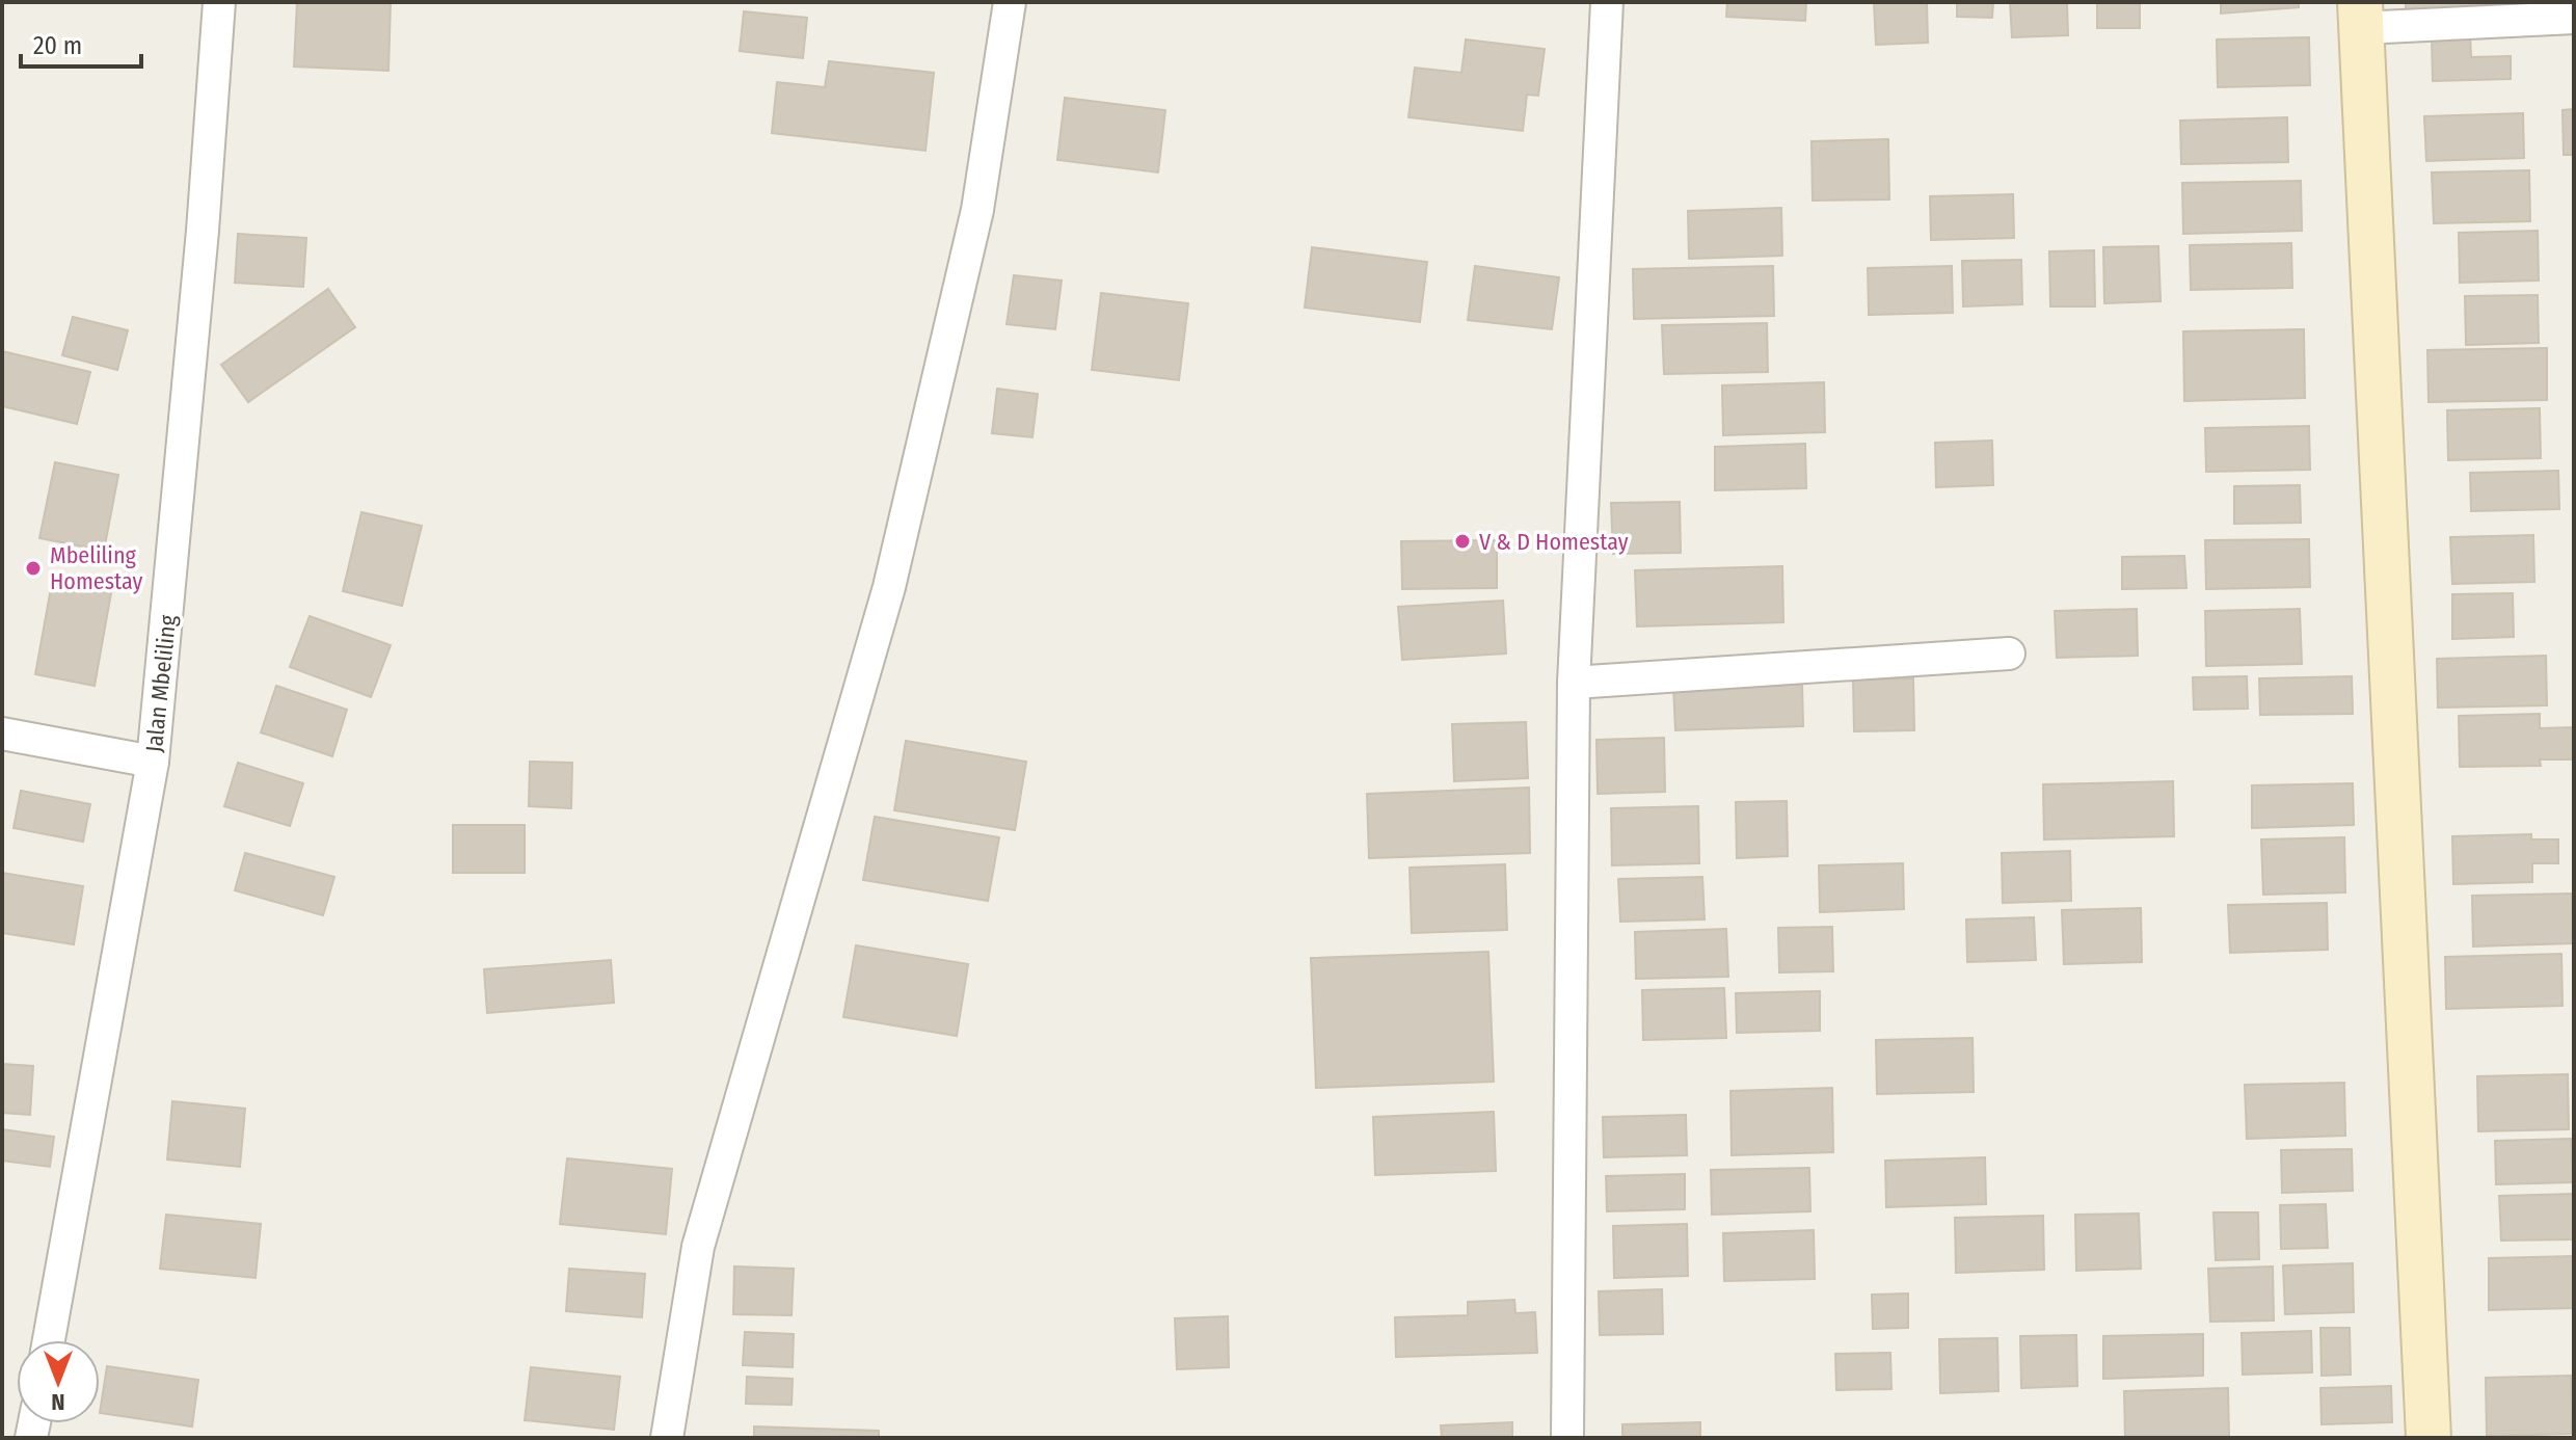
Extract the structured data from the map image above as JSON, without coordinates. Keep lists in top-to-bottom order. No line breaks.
{"streets":{"street":["Jalan Mbeliling"]},"places":["V & D Homestay","Mbeliling Homestay"],"scale_bar":"20 m","north":"bottom"}
